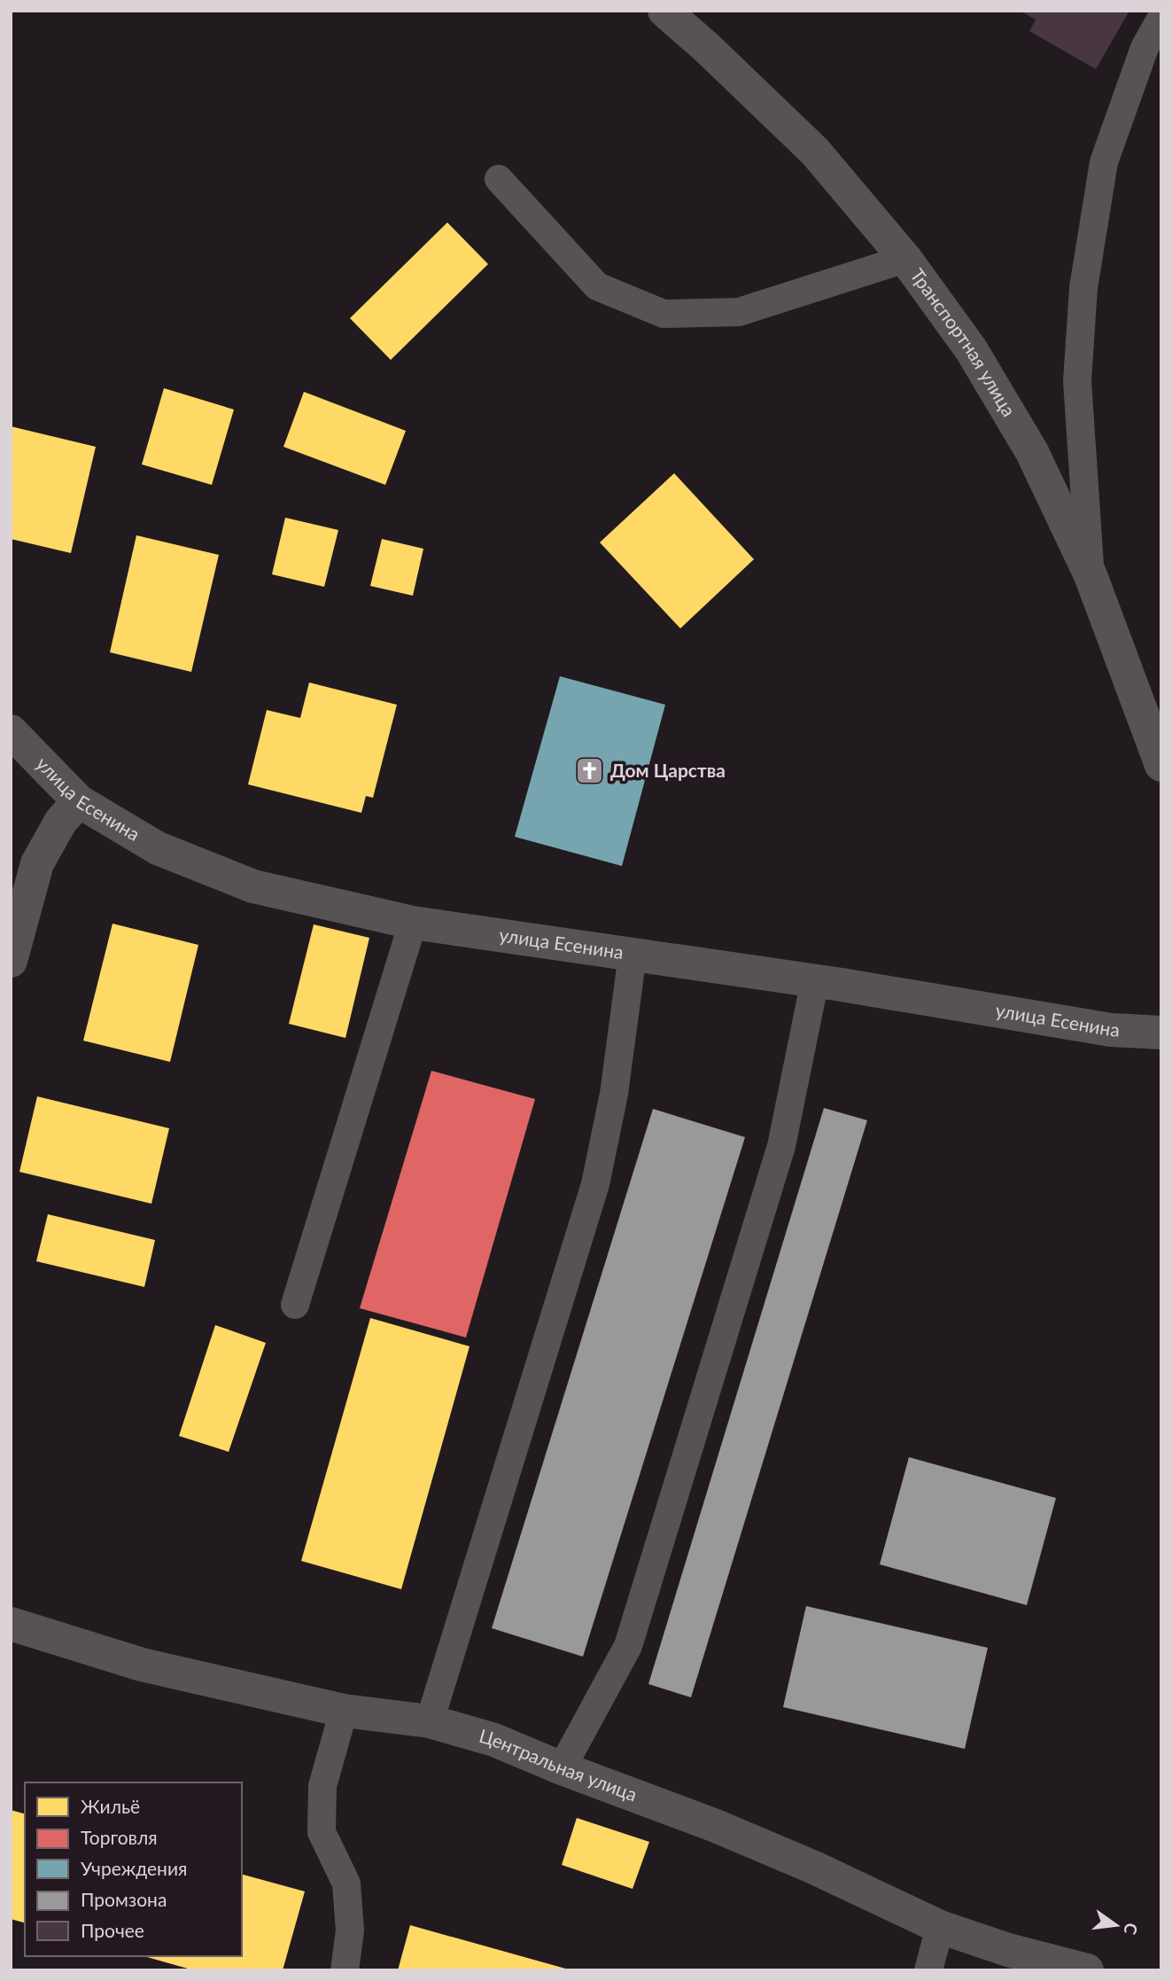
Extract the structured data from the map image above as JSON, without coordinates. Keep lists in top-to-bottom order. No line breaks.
{"streets":{"street":["Транспортная улица","улица Есенина","Центральная улица"]},"places":{"church":["Дом Царства"]},"legend":["Жильё","Торговля","Учреждения","Промзона","Прочее"],"north":"right"}
